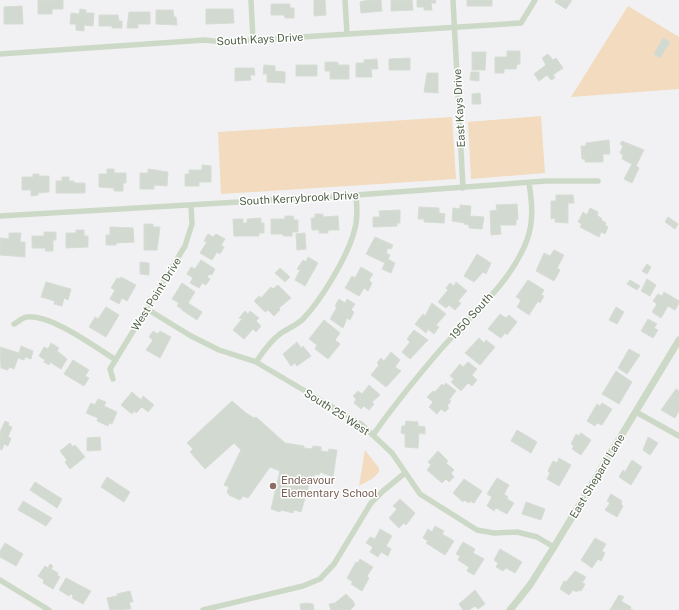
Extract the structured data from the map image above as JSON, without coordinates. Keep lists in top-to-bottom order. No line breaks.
{"streets":{"street":["South Kays Drive","East Kays Drive","South Kerrybrook Drive","West Point Drive","1950 South","South 25 West","East Shepard Lane"]},"crossings":[["South Kays Drive","East Kays Drive"],["East Kays Drive","South Kerrybrook Drive"],["South Kerrybrook Drive","West Point Drive"],["South Kerrybrook Drive","1950 South"],["West Point Drive","South 25 West"],["1950 South","South 25 West"],["South 25 West","East Shepard Lane"]],"places":["Endeavour Elementary School"]}
